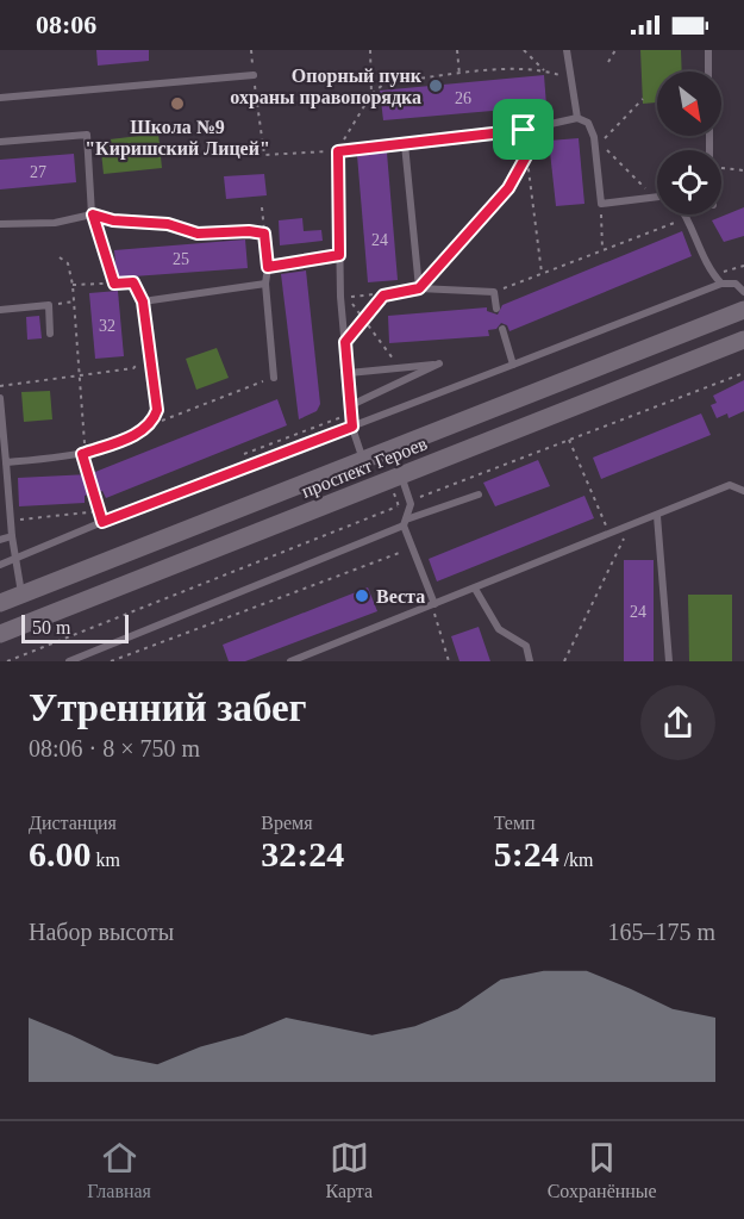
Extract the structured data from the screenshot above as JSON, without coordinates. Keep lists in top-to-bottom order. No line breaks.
{"streets":{"main road":["проспект Героев"]},"places":["Опорный пунк охраны правопорядка","Школа №9 \"Киришский Лицей\"","Веста"],"house_numbers":["26","27","24","25","32","24"],"scale_bar":"50 m","north":"bottom right","page":{"status":"08:06","scale":"50 m","heading":["Утренний забег","08:06 · 8 × 750 m"],"stats":[["Дистанция","6.00 km"],["Время","32:24"],["Темп","5:24 /km"]],"chart":["Набор высоты","165–175 m"],"tabs":["Главная","Карта","Сохранённые"]}}
